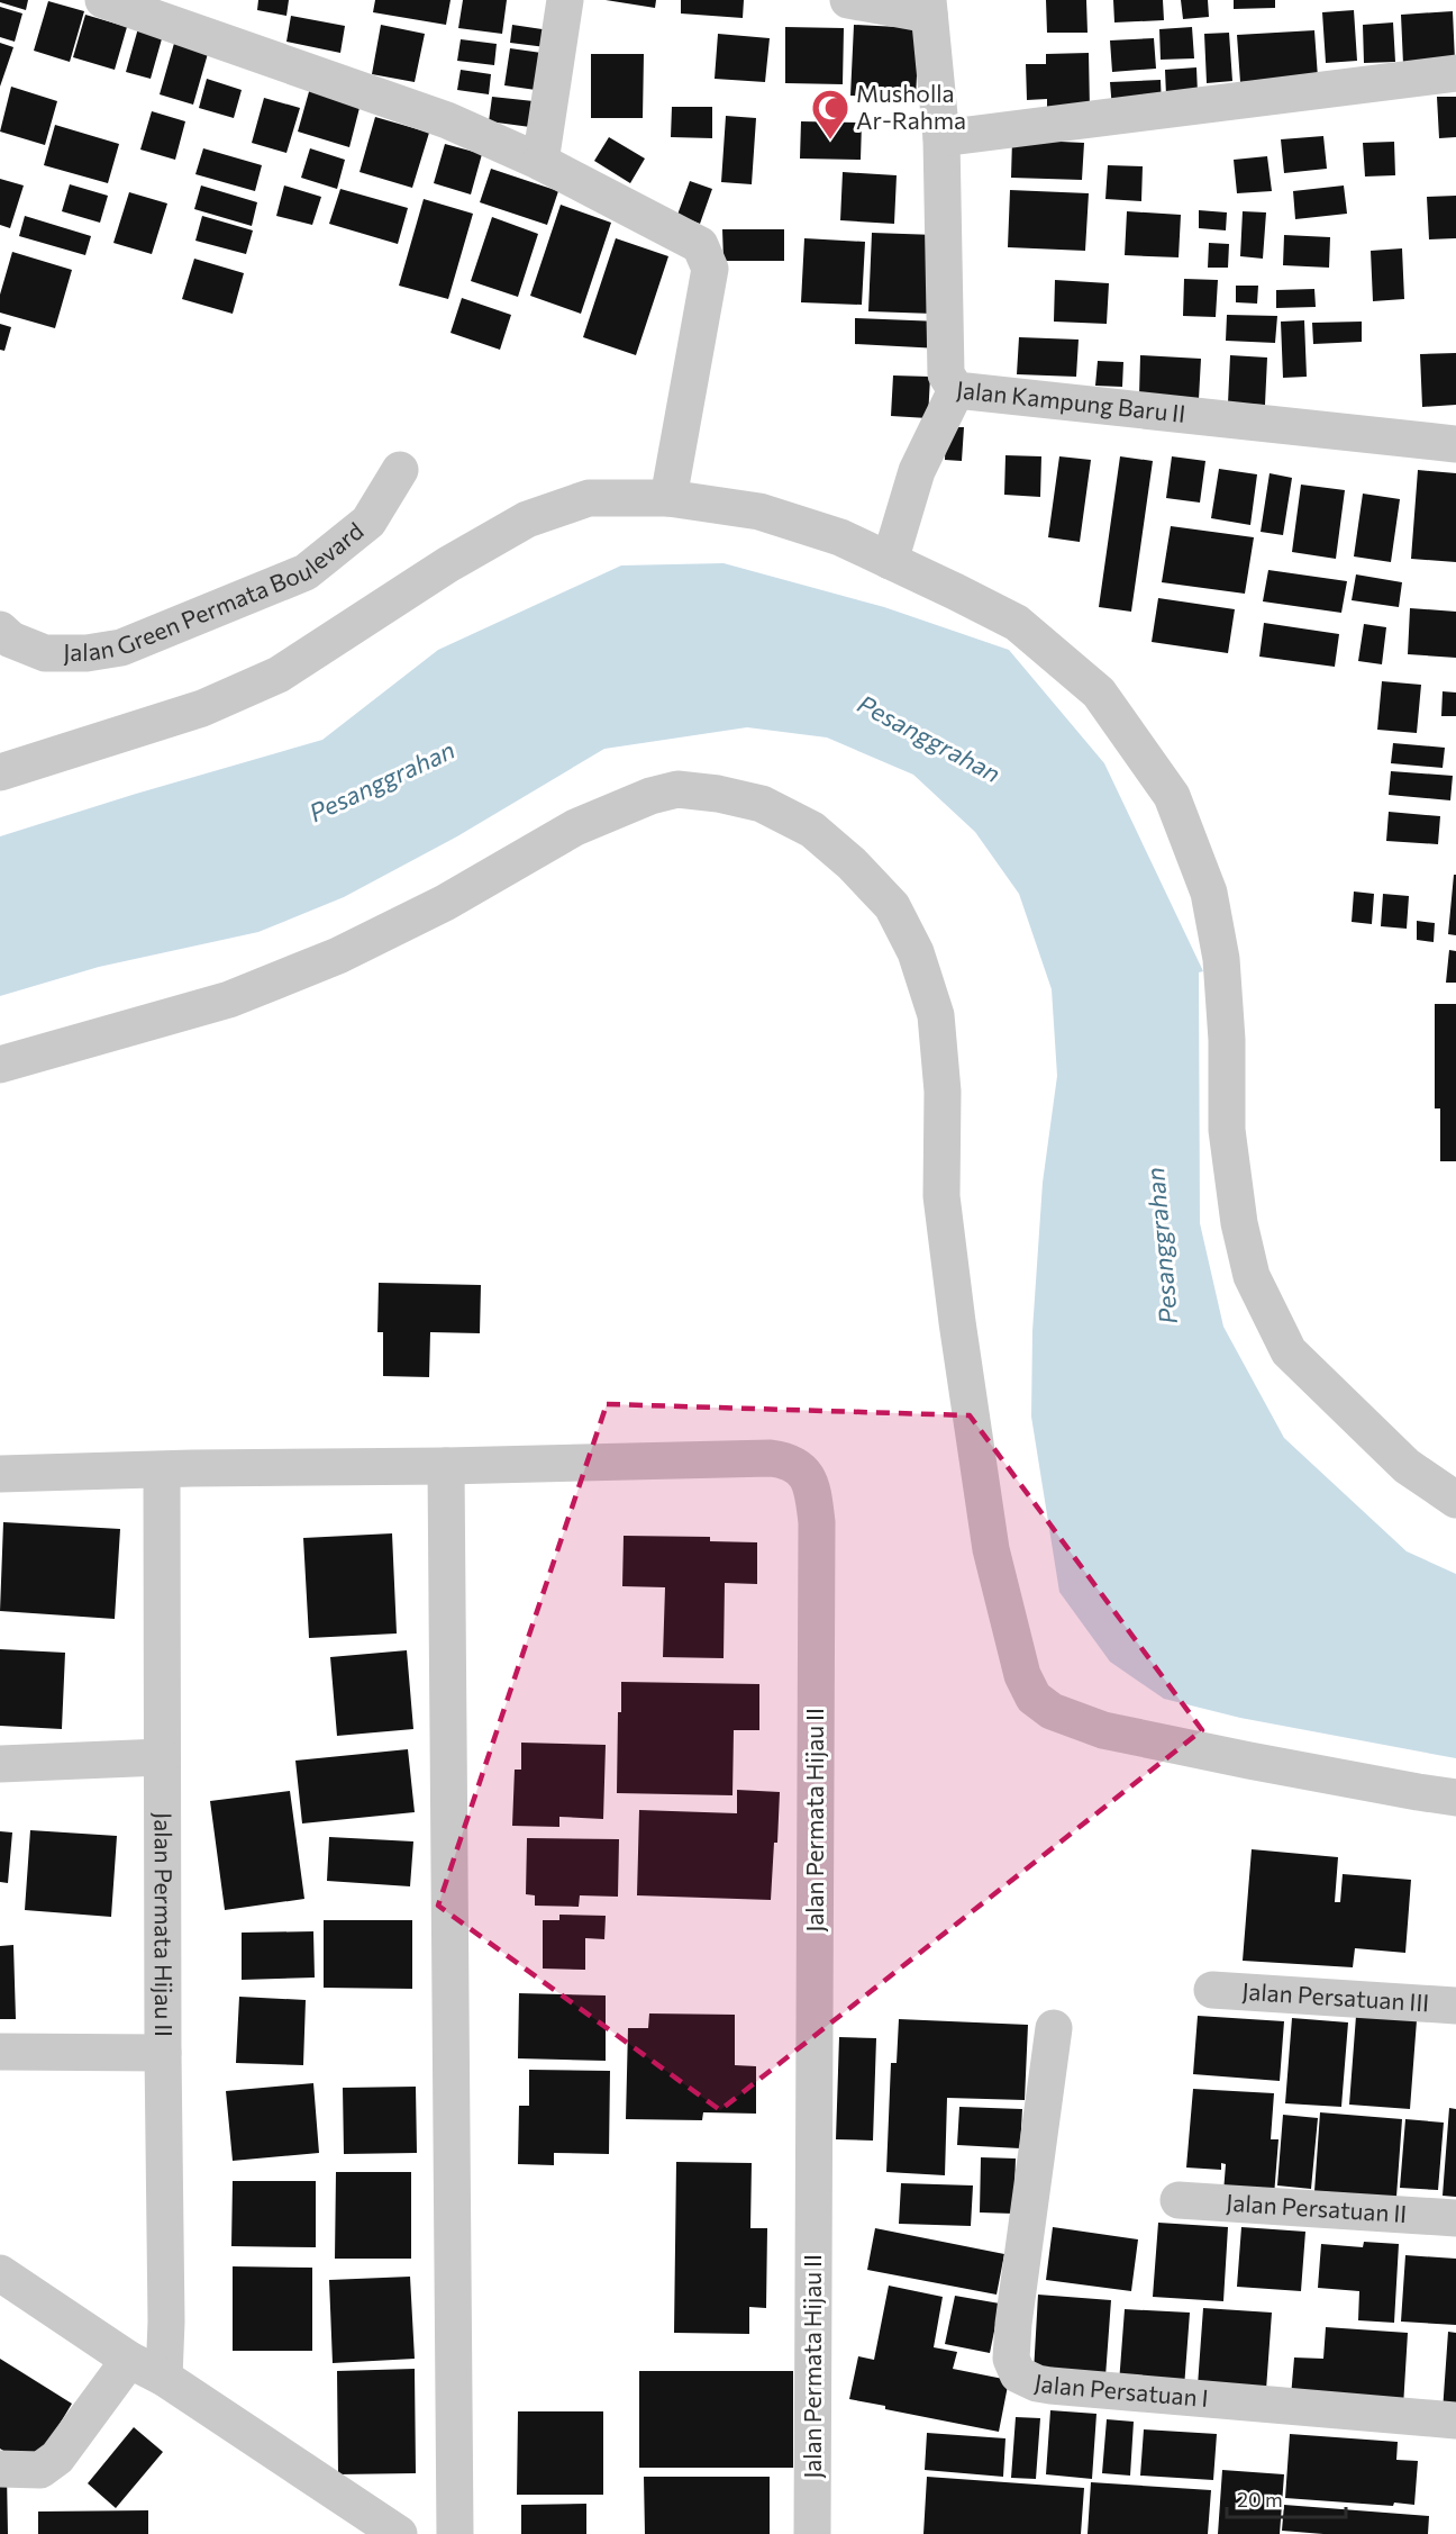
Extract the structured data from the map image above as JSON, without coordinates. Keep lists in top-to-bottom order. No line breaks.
{"streets":{"street":["Jalan Kampung Baru II","Jalan Green Permata Boulevard","Jalan Permata Hijau II","Jalan Persatuan III","Jalan Persatuan II","Jalan Persatuan I"]},"water":["Pesanggrahan"],"places":{"mosque":["Musholla Ar-Rahma"]},"scale_bar":"20 m"}
